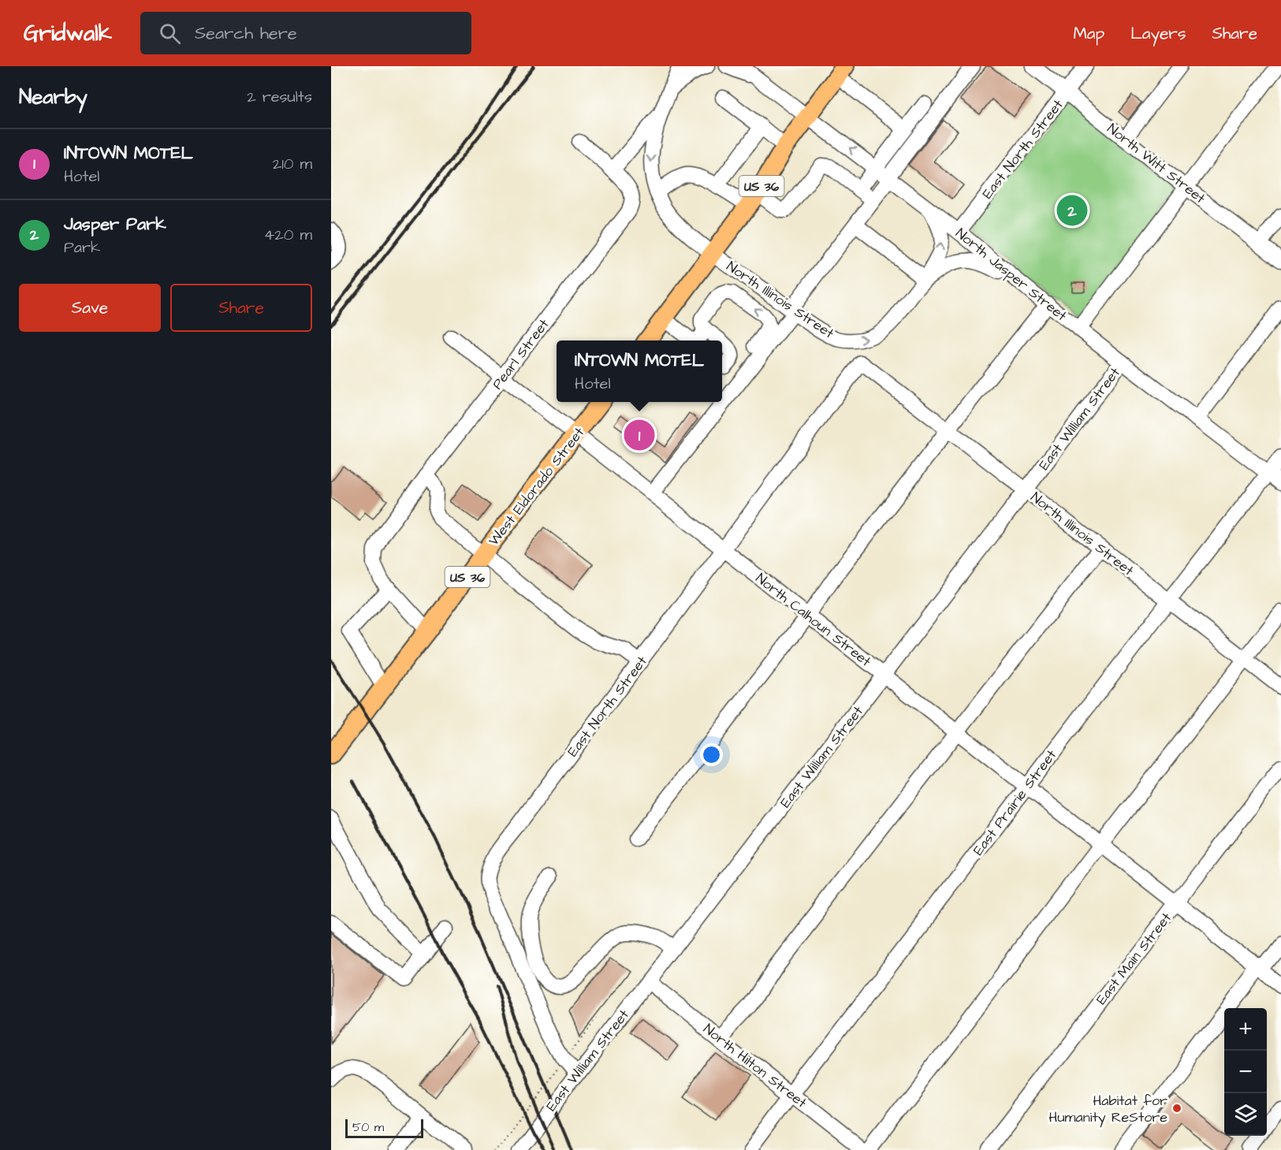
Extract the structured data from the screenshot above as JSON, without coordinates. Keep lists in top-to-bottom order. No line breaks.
{"streets":{"main road":["US 36","West Eldorado Street"],"street":["East North Street","North Witt Street","North Jasper Street","North Illinois Street","Pearl Street","East William Street","North Calhoun Street","East Prairie Street","East Main Street","North Hilton Street"]},"crossings":[["East North Street","North Witt Street"],["East North Street","North Jasper Street"],["East North Street","North Illinois Street"],["East North Street","East William Street"],["East North Street","North Calhoun Street"],["US 36","North Jasper Street"],["US 36","North Illinois Street"],["North Jasper Street","North Illinois Street"],["North Jasper Street","East William Street"],["North Jasper Street","East Prairie Street"],["North Illinois Street","East William Street"],["North Illinois Street","East Prairie Street"],["Pearl Street","West Eldorado Street"],["Pearl Street","North Calhoun Street"],["East William Street","North Calhoun Street"],["East William Street","North Hilton Street"],["West Eldorado Street","North Calhoun Street"],["North Calhoun Street","East Prairie Street"],["North Calhoun Street","East Main Street"],["East Prairie Street","North Hilton Street"]],"places":["Habitat for Humanity ReStore"],"scale_bar":"50 m","page":{"header":"Gridwalk","search":"Search here","nav":["Map","Layers","Share"],"heading":["Nearby","2 results"],"list":[{"mark":"1","name":"INTOWN MOTEL","note":"Hotel","value":"210 m"},{"mark":"2","name":"Jasper Park","note":"Park","value":"420 m"}],"pins":["2","1"],"buttons":["Save","Share"],"popup":["INTOWN MOTEL","Hotel"],"map_buttons":["+","−"],"scale":"50 m"}}
